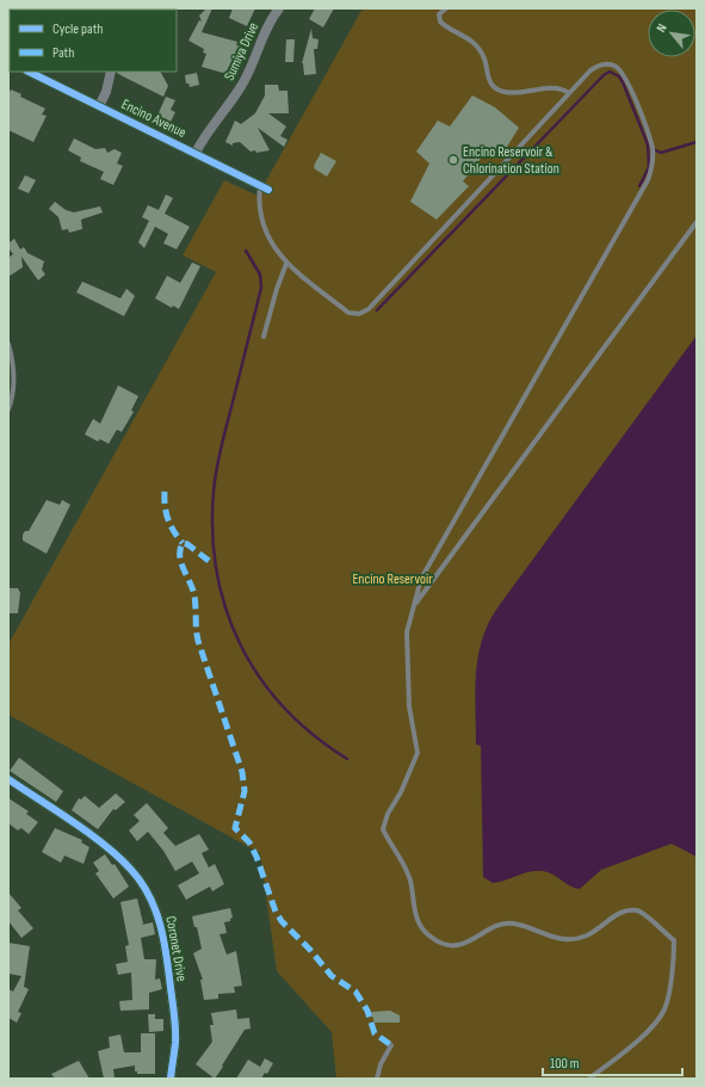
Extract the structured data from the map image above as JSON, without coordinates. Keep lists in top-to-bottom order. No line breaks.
{"streets":{"street":["Sumiya Drive","Encino Avenue","Coronet Drive"]},"crossings":[["Sumiya Drive","Encino Avenue"]],"parks":["Encino Reservoir"],"places":["Encino Reservoir & Chlorination Station"],"legend":["Cycle path","Path"],"scale_bar":"100 m","north":"top left"}
